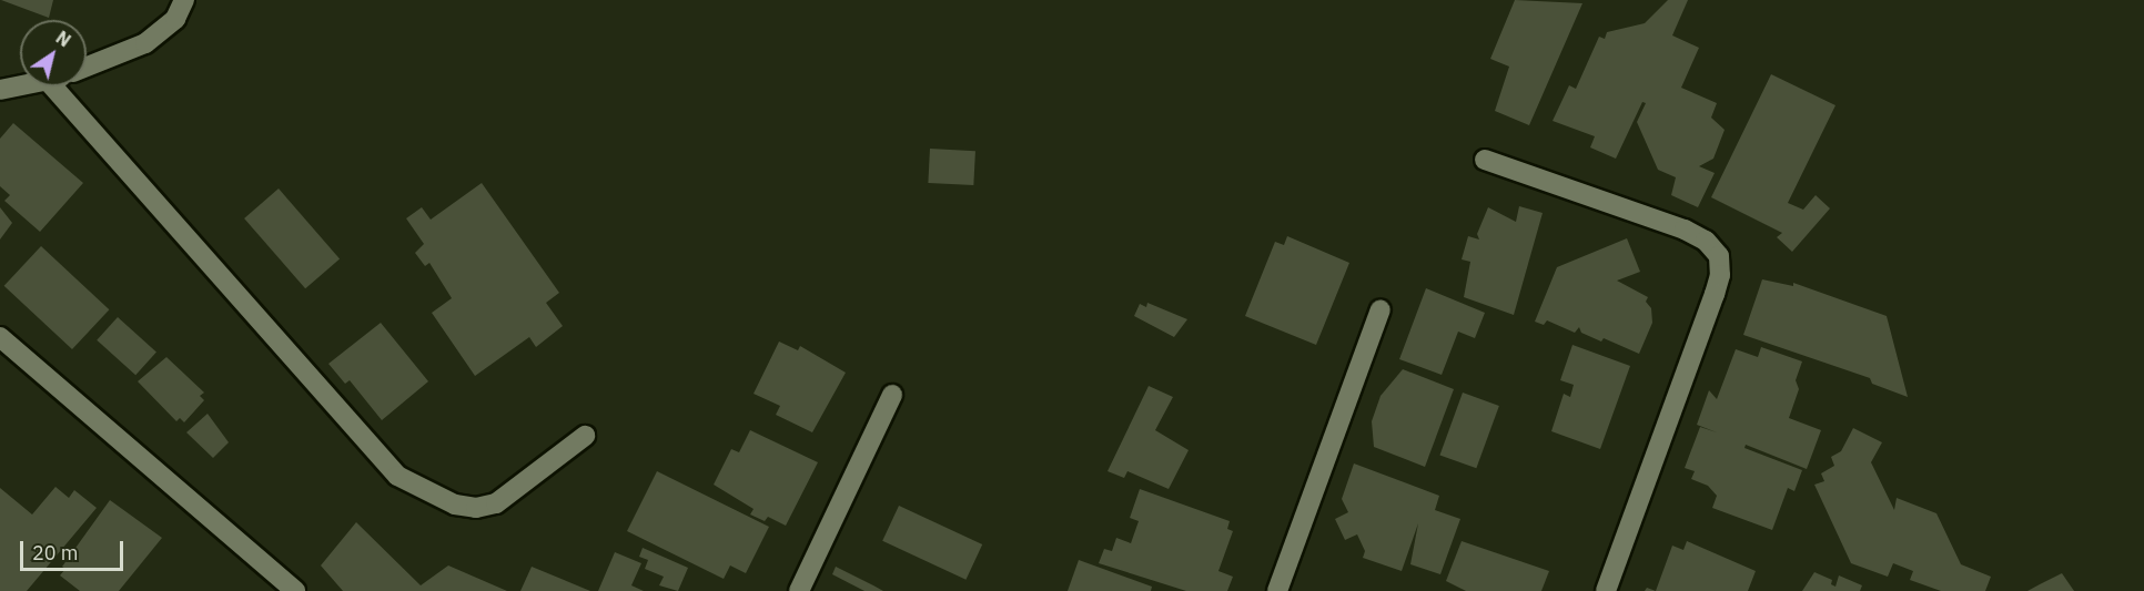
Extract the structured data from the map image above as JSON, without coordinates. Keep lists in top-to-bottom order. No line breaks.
{"scale_bar":"20 m","north":"top right"}
